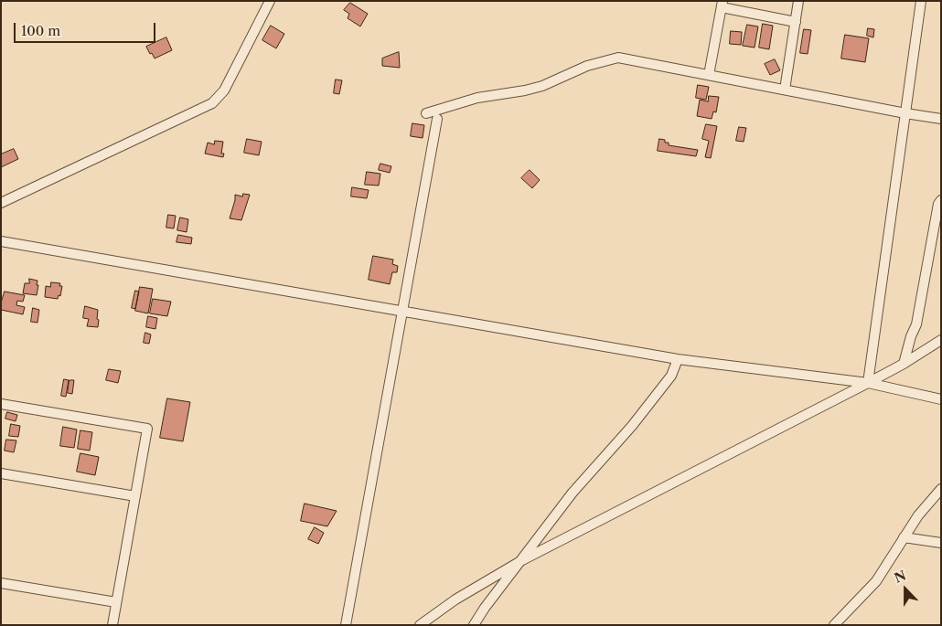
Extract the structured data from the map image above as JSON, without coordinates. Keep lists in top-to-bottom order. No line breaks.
{"scale_bar":"100 m","north":"top"}
